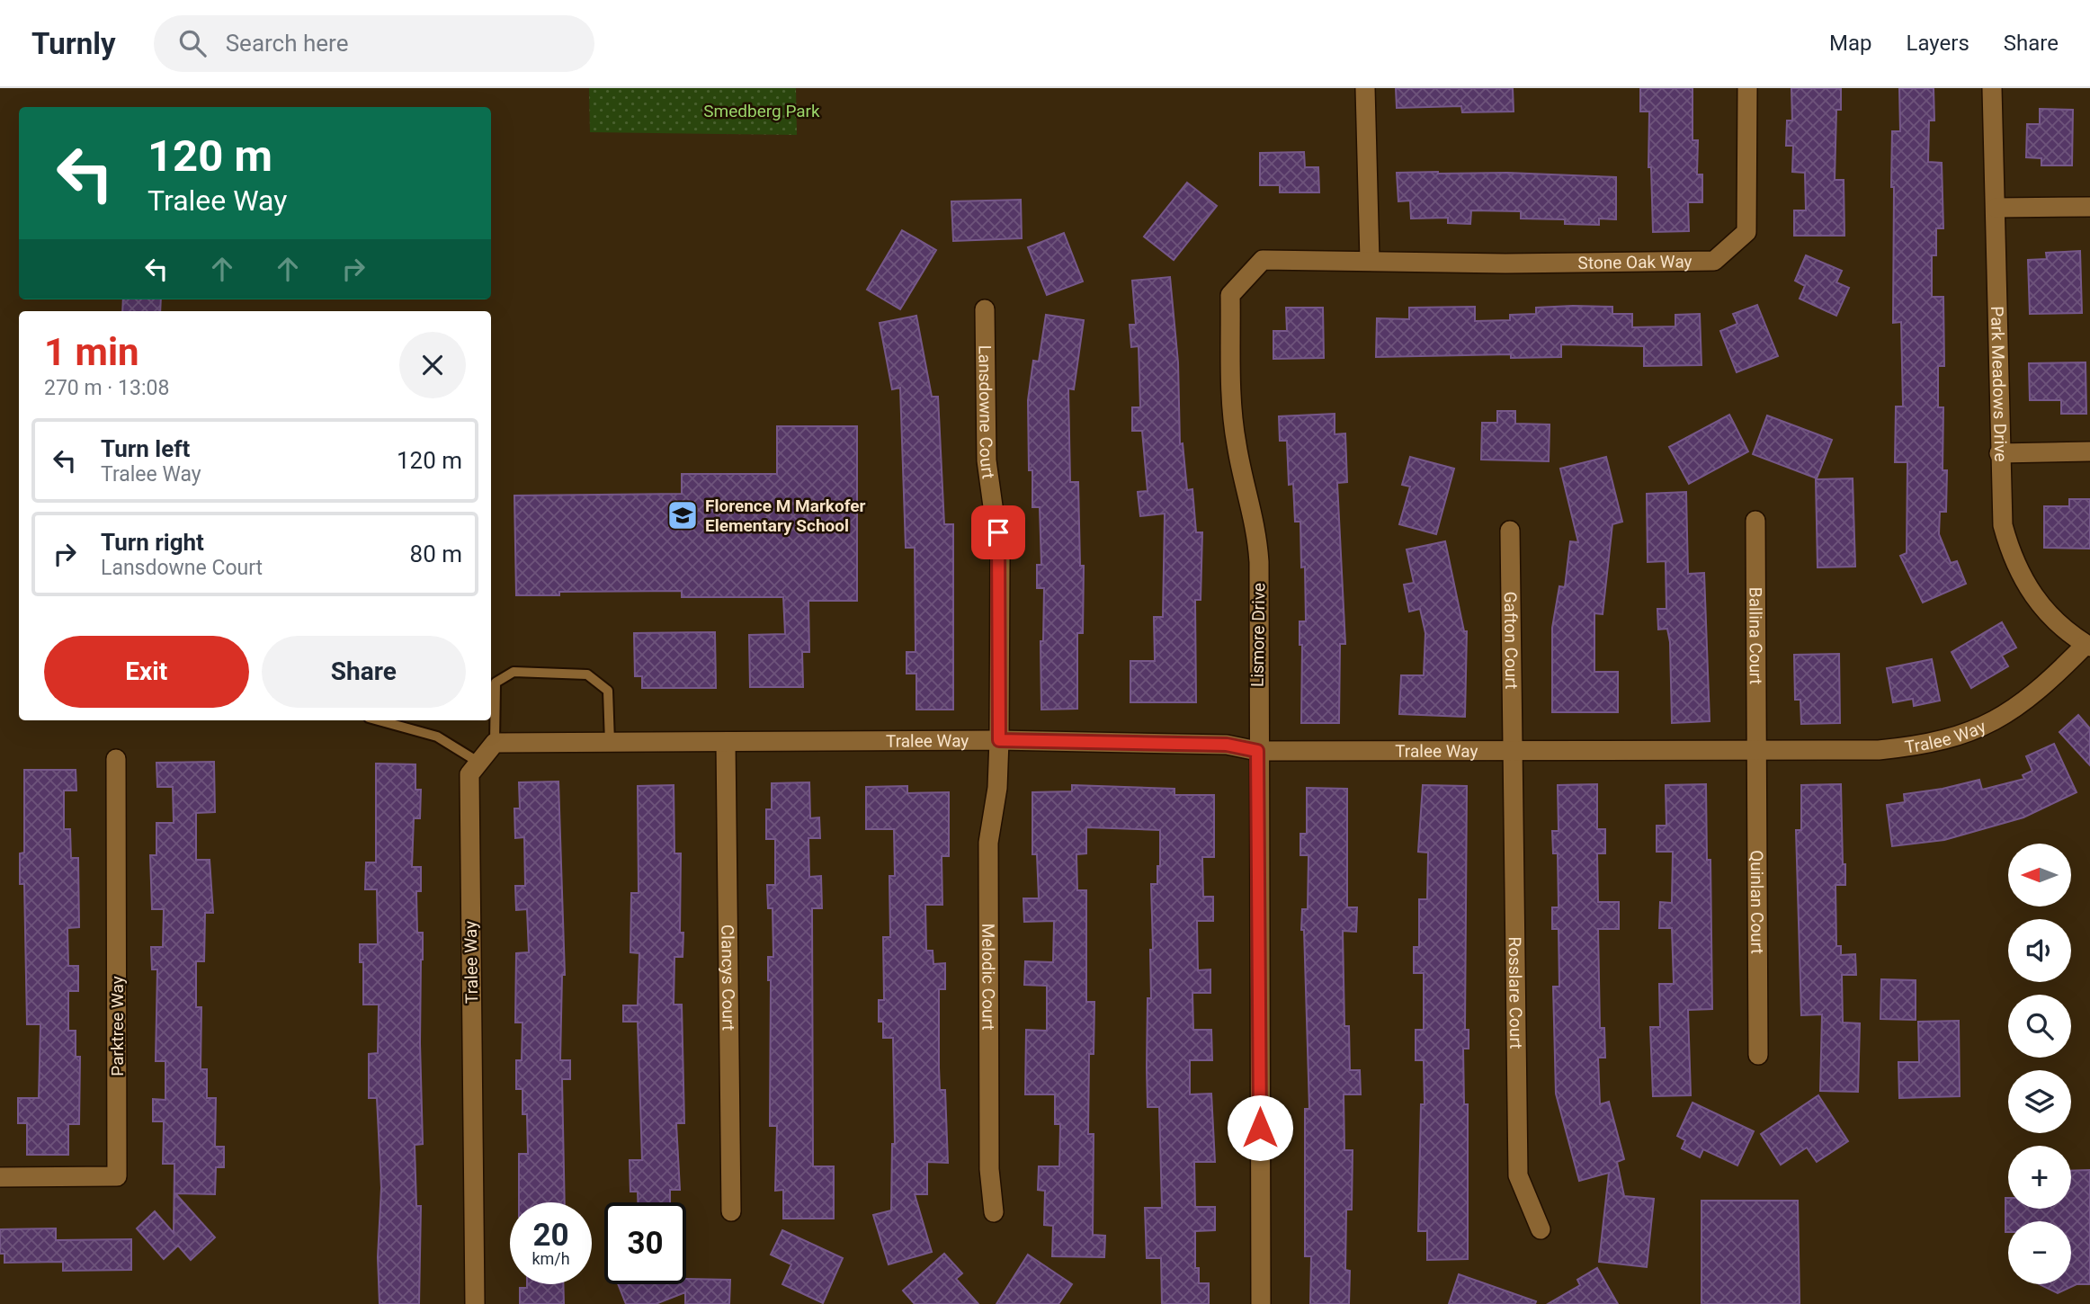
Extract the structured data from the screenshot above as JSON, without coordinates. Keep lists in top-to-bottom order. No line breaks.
{"streets":{"street":["Stone Oak Way","Park Meadows Drive","Lansdowne Court","Lismore Drive","Ballina Court","Gafton Court","Tralee Way","Quinlan Court","Melodic Court","Clancys Court","Rosslare Court","Parktree Way"]},"crossings":[["Stone Oak Way","Lismore Drive"],["Park Meadows Drive","Tralee Way"],["Lansdowne Court","Tralee Way"],["Lansdowne Court","Melodic Court"],["Lismore Drive","Tralee Way"],["Ballina Court","Tralee Way"],["Ballina Court","Quinlan Court"],["Gafton Court","Tralee Way"],["Gafton Court","Rosslare Court"],["Tralee Way","Quinlan Court"],["Tralee Way","Melodic Court"],["Tralee Way","Clancys Court"],["Tralee Way","Rosslare Court"]],"parks":["Smedberg Park"],"places":{"school or university":["Florence M Markofer Elementary School"]},"north":"left","page":{"header":"Turnly","search":"Search here","nav":["Map","Layers","Share"],"turn":["120 m","Tralee Way"],"heading":["1 min","270 m · 13:08"],"list":[{"name":"Turn left","note":"Tralee Way","value":"120 m"},{"name":"Turn right","note":"Lansdowne Court","value":"80 m"}],"buttons":["Exit","Share"],"map_buttons":["+","−"],"speed":"20 km/h","limit":"30"}}
